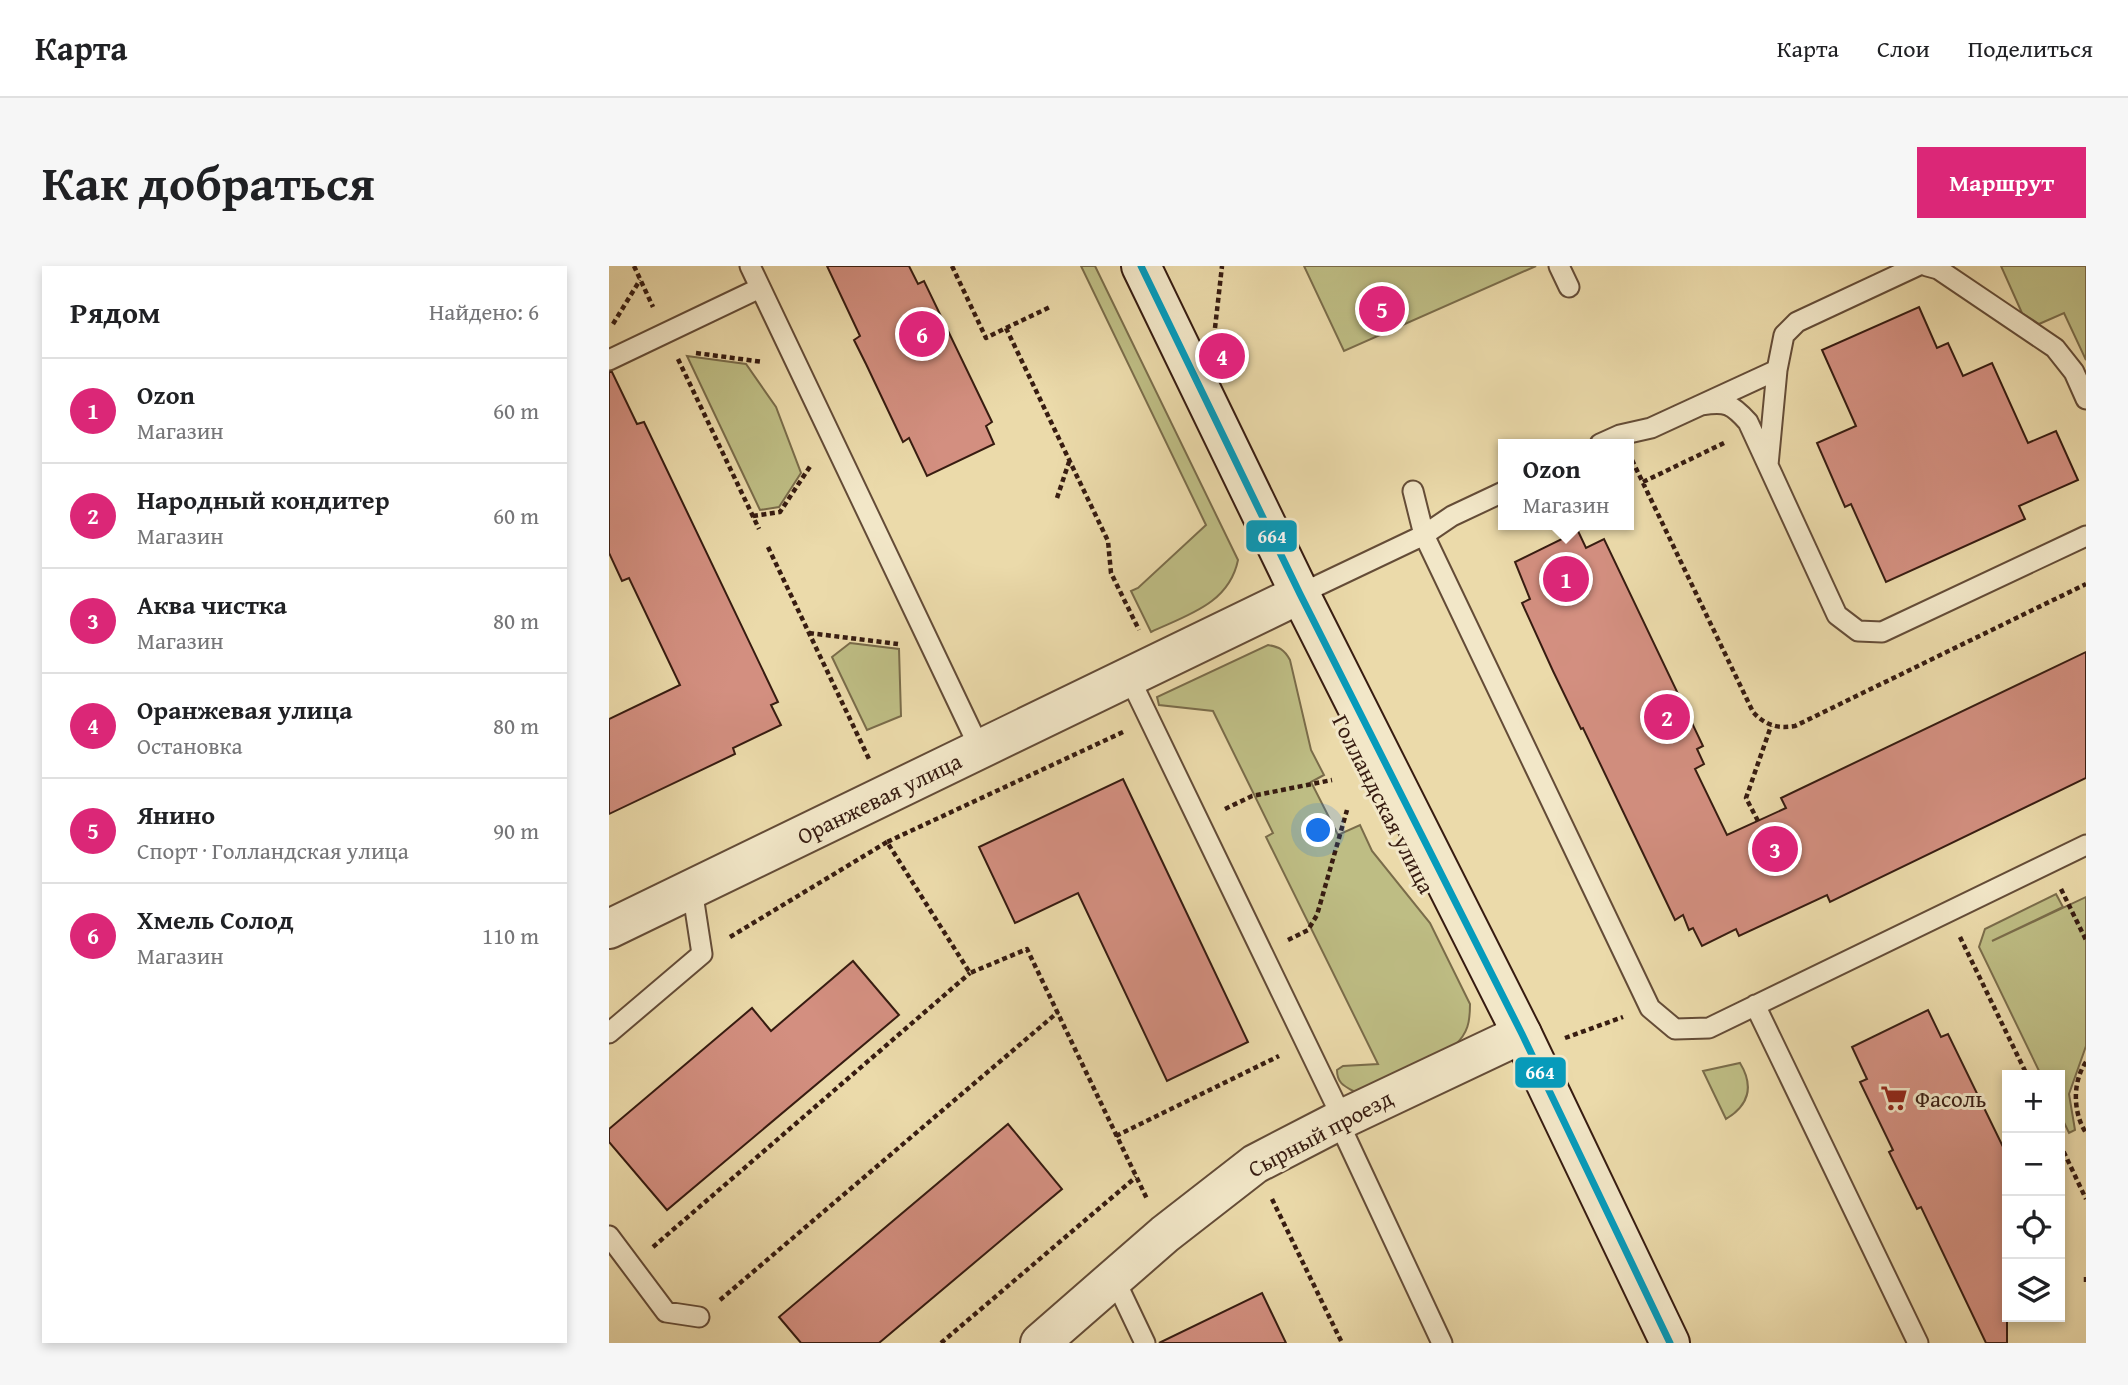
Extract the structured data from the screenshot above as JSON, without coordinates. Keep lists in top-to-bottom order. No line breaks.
{"streets":{"street":["Оранжевая улица","Голландская улица","Сырный проезд"]},"crossings":[["Оранжевая улица","Голландская улица"],["Голландская улица","Сырный проезд"]],"places":{"supermarket":["Фасоль"]},"lines":["transit line 664"],"page":{"header":"Карта","nav":["Карта","Слои","Поделиться"],"title":"Как добраться","buttons":"Маршрут","heading":["Рядом","Найдено: 6"],"pins":["5","6","4","1","2","3"],"list":[{"mark":"1","name":"Ozon","note":"Магазин","value":"60 m"},{"mark":"2","name":"Народный кондитер","note":"Магазин","value":"60 m"},{"mark":"3","name":"Аква чистка","note":"Магазин","value":"80 m"},{"mark":"4","name":"Оранжевая улица","note":"Остановка","value":"80 m"},{"mark":"5","name":"Янино","note":"Спорт · Голландская улица","value":"90 m"},{"mark":"6","name":"Хмель Солод","note":"Магазин","value":"110 m"}],"popup":["Ozon","Магазин"],"map_buttons":["+","−"]}}
